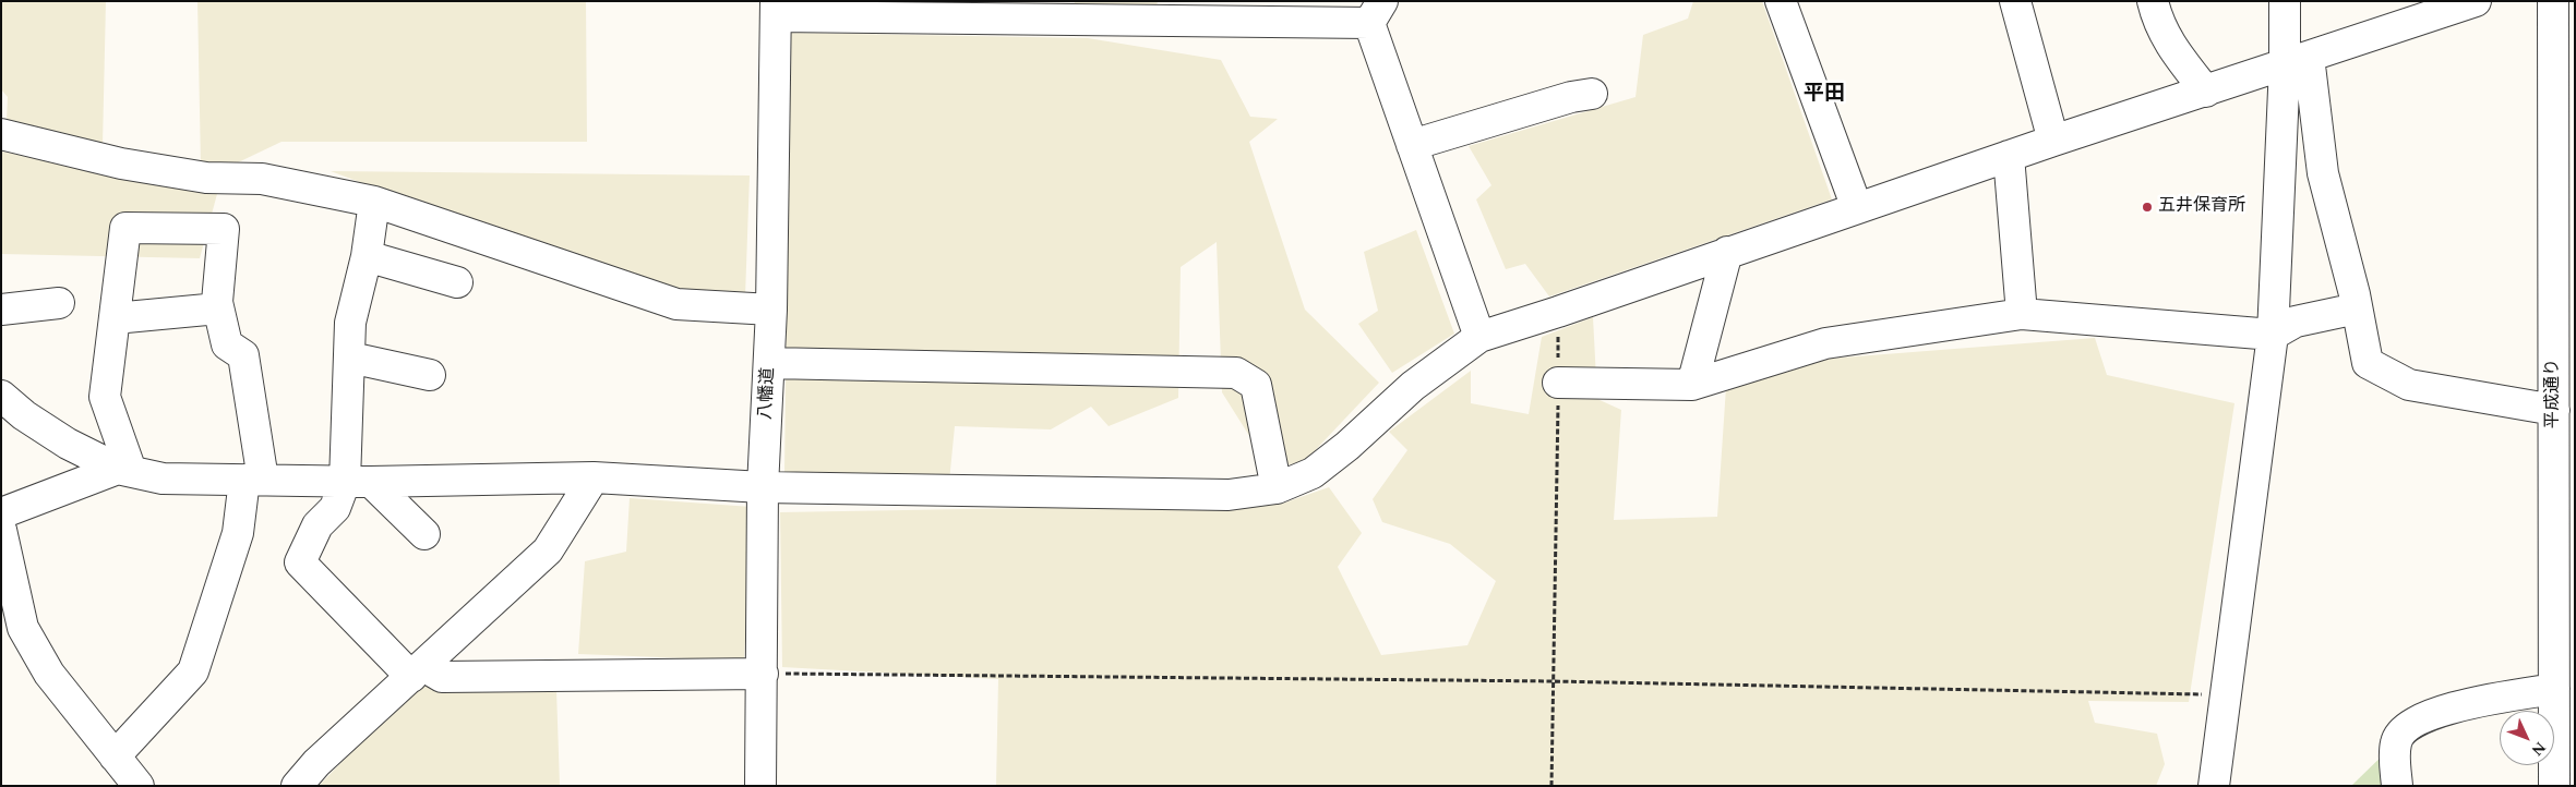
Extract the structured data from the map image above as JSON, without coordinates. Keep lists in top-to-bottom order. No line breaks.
{"streets":{"street":["八幡道","平成通り"]},"districts":["平田"],"places":["五井保育所"],"north":"bottom right"}
